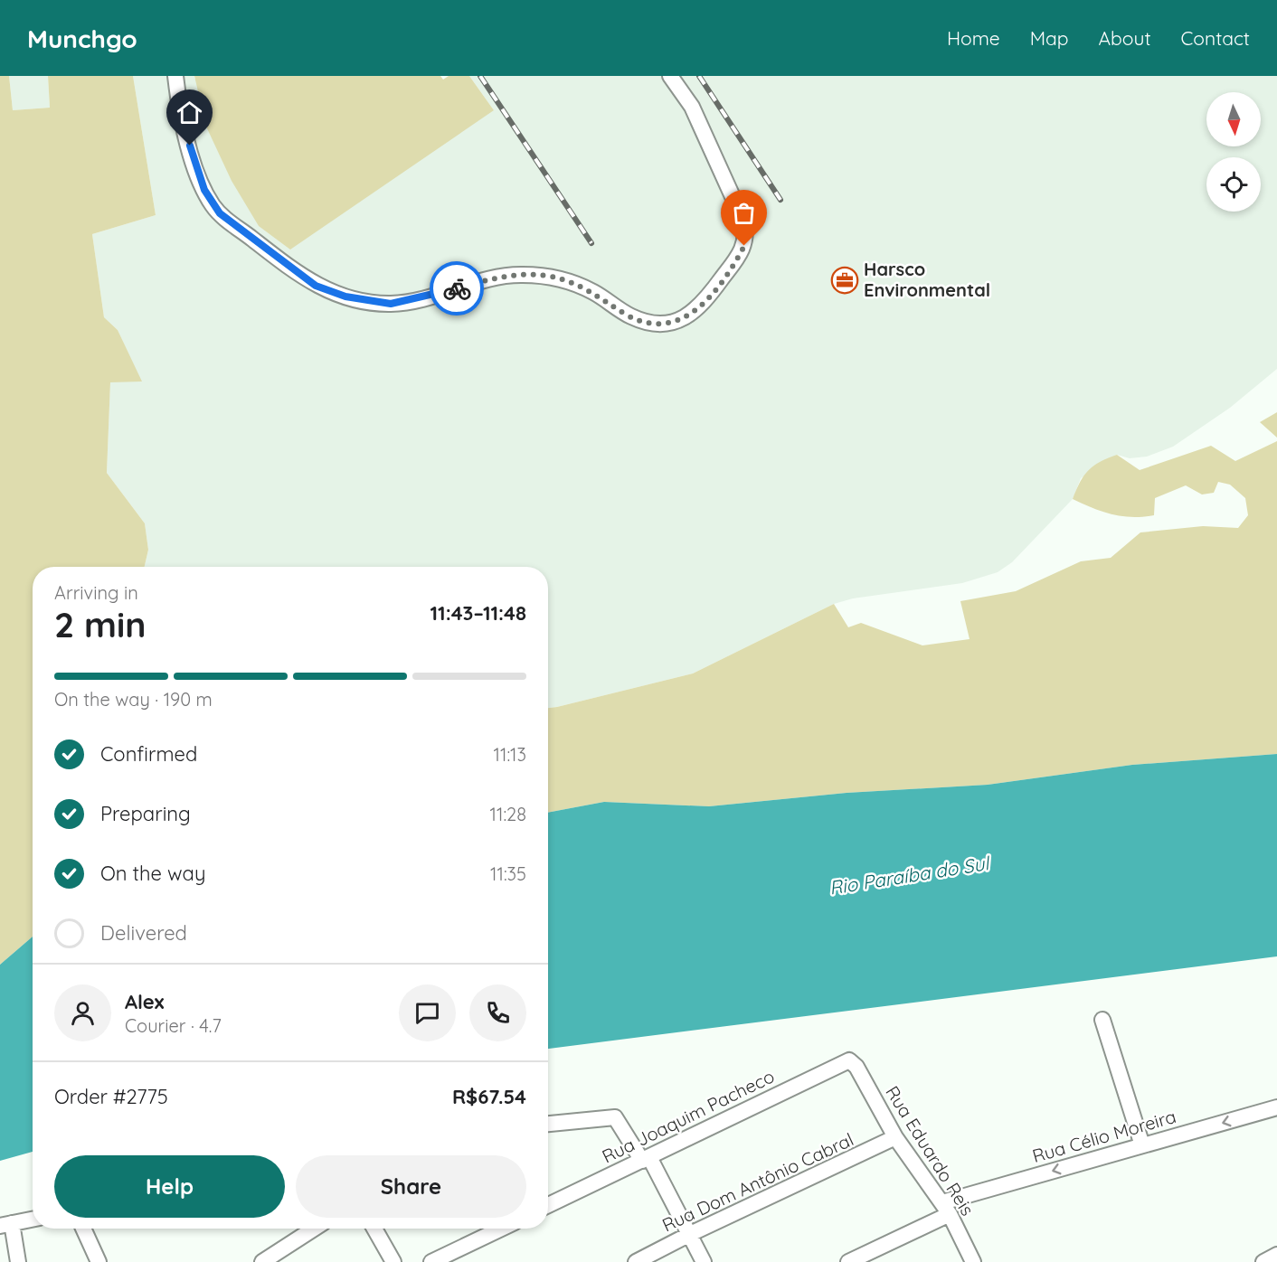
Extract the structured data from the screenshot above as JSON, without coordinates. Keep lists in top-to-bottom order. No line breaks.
{"streets":{"street":["Rua Joaquim Pacheco","Rua Célio Moreira","Rua Eduardo Reis","Rua Dom Antônio Cabral"]},"crossings":[["Rua Joaquim Pacheco","Rua Eduardo Reis"],["Rua Célio Moreira","Rua Eduardo Reis"],["Rua Eduardo Reis","Rua Dom Antônio Cabral"]],"one_way":["Rua Célio Moreira"],"water":["Rio Paraíba do Sul"],"places":{"office":["Harsco Environmental"]},"north":"bottom","page":{"header":"Munchgo","nav":["Home","Map","About","Contact"],"heading":["2 min","Arriving in","11:43–11:48"],"panel":["Alex","Courier · 4.7","Order #2775","R$67.54"],"bar":"On the way · 190 m","list":[["Confirmed","11:13"],["Preparing","11:28"],["On the way","11:35"],"Delivered"],"buttons":["Help","Share"]}}
